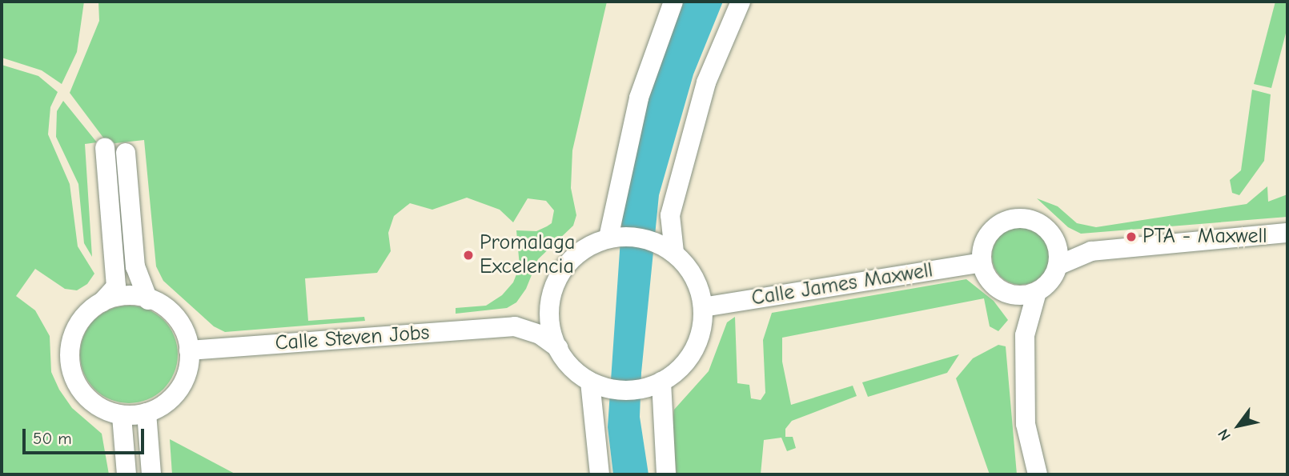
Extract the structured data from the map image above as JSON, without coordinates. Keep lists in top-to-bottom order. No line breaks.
{"streets":{"street":["Calle James Maxwell","Calle Steven Jobs"]},"crossings":[["Calle James Maxwell","Calle Steven Jobs"]],"places":["PTA - Maxwell","Promalaga Excelencia"],"scale_bar":"50 m","north":"bottom left"}
